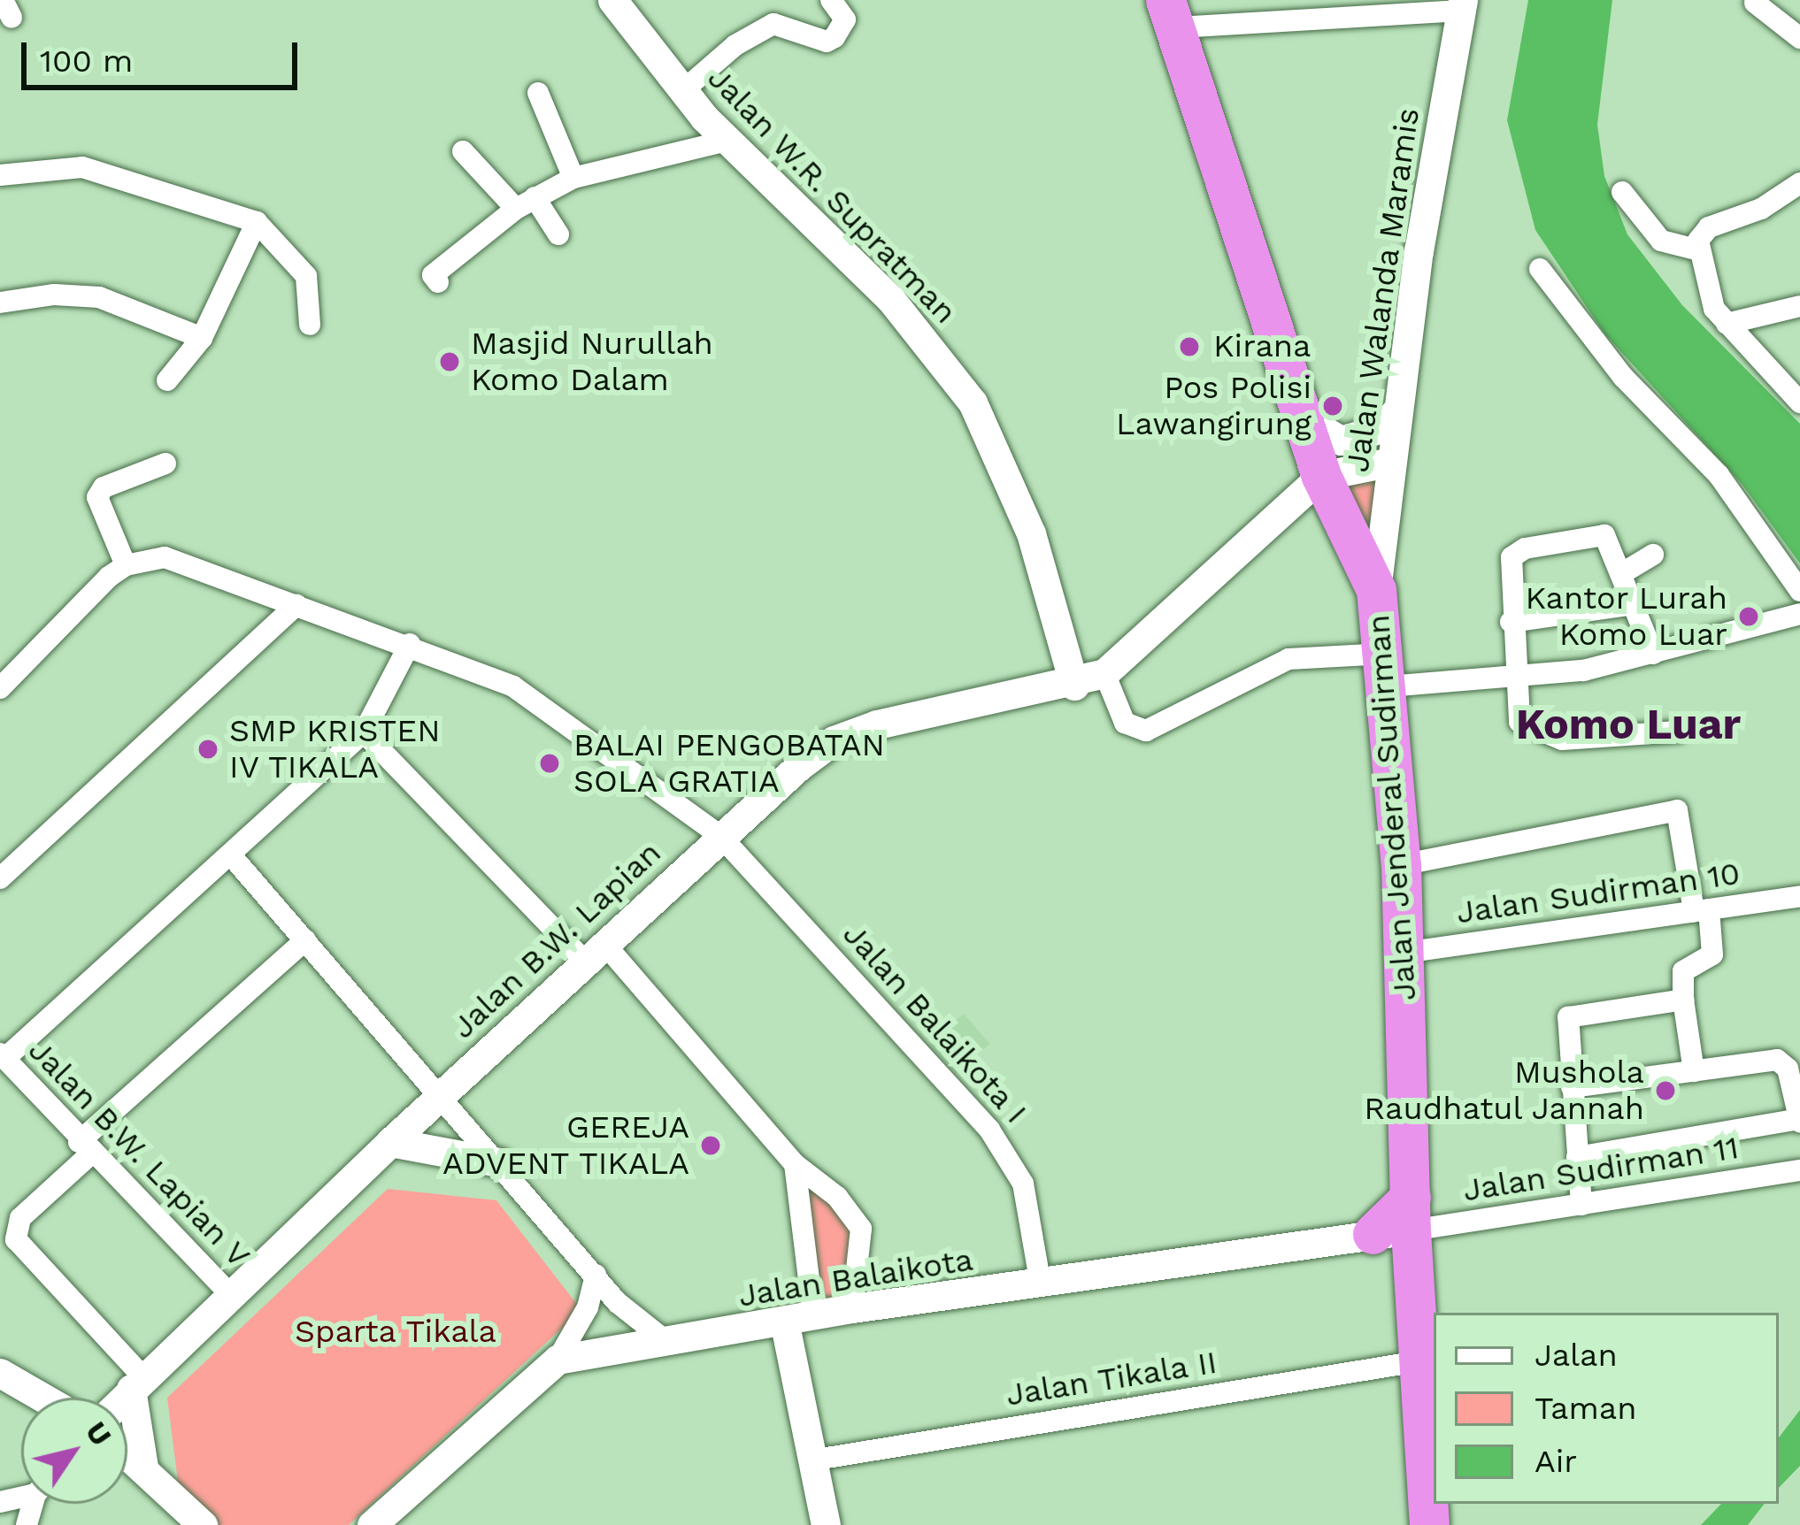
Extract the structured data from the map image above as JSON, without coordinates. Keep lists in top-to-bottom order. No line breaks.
{"streets":{"highway":["Jalan Jenderal Sudirman"],"street":["Jalan W.R. Supratman","Jalan Walanda Maramis","Jalan Sudirman 10","Jalan B.W. Lapian","Jalan Balaikota I","Jalan B.W. Lapian V","Jalan Sudirman 11","Jalan Balaikota","Jalan Tikala II"]},"crossings":[["Jalan W.R. Supratman","Jalan B.W. Lapian"],["Jalan Walanda Maramis","Jalan Jenderal Sudirman"],["Jalan Jenderal Sudirman","Jalan Sudirman 10"],["Jalan Jenderal Sudirman","Jalan B.W. Lapian"],["Jalan Jenderal Sudirman","Jalan Sudirman 11"],["Jalan Jenderal Sudirman","Jalan Balaikota"],["Jalan Jenderal Sudirman","Jalan Tikala II"],["Jalan B.W. Lapian","Jalan Balaikota I"],["Jalan B.W. Lapian","Jalan B.W. Lapian V"],["Jalan Balaikota I","Jalan Balaikota"],["Jalan Sudirman 11","Jalan Balaikota"]],"districts":["Komo Luar"],"parks":["Sparta Tikala"],"places":["Kirana","Masjid Nurullah Komo Dalam","Pos Polisi Lawangirung","Kantor Lurah Komo Luar","SMP KRISTEN IV TIKALA","BALAI PENGOBATAN SOLA GRATIA","Mushola Raudhatul Jannah","GEREJA ADVENT TIKALA"],"legend":["Jalan","Taman","Air"],"scale_bar":"100 m","north":"top right"}
